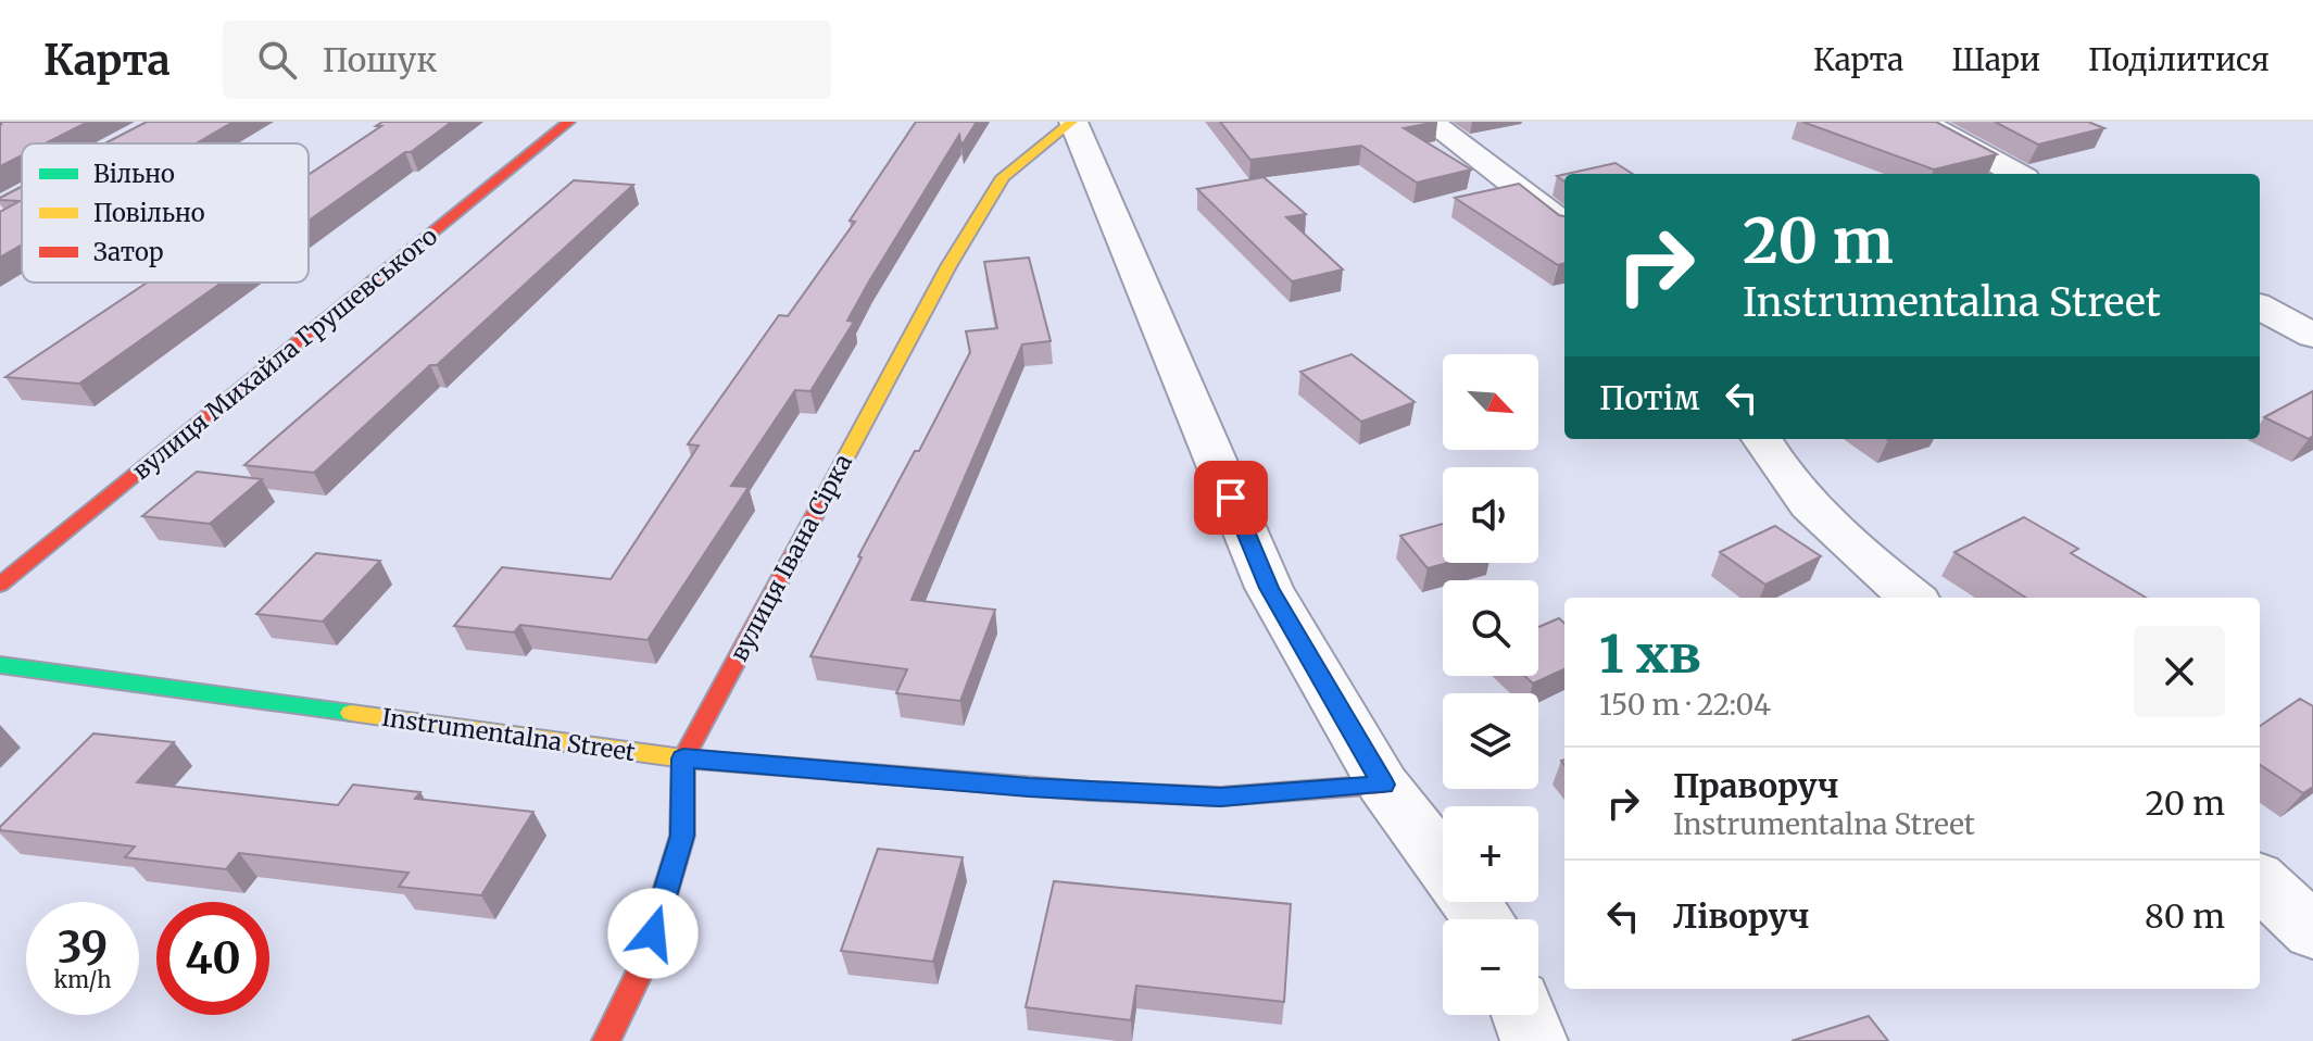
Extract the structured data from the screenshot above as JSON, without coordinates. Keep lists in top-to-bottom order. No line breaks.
{"streets":{"street":["вулиця Михайла Грушевського","вулиця Івана Сірка","Instrumentalna Street"]},"crossings":[["вулиця Івана Сірка","Instrumentalna Street"]],"legend":["Вільно","Повільно","Затор"],"north":"bottom right","page":{"header":"Карта","search":"Пошук","nav":["Карта","Шари","Поділитися"],"turn":["20 m","Instrumentalna Street"],"map_buttons":["+","−"],"then":"Потім","heading":["1 хв","150 m · 22:04"],"list":[{"name":"Праворуч","note":"Instrumentalna Street","value":"20 m"},{"name":"Ліворуч","value":"80 m"}],"speed":"39 km/h","limit":"40"}}
